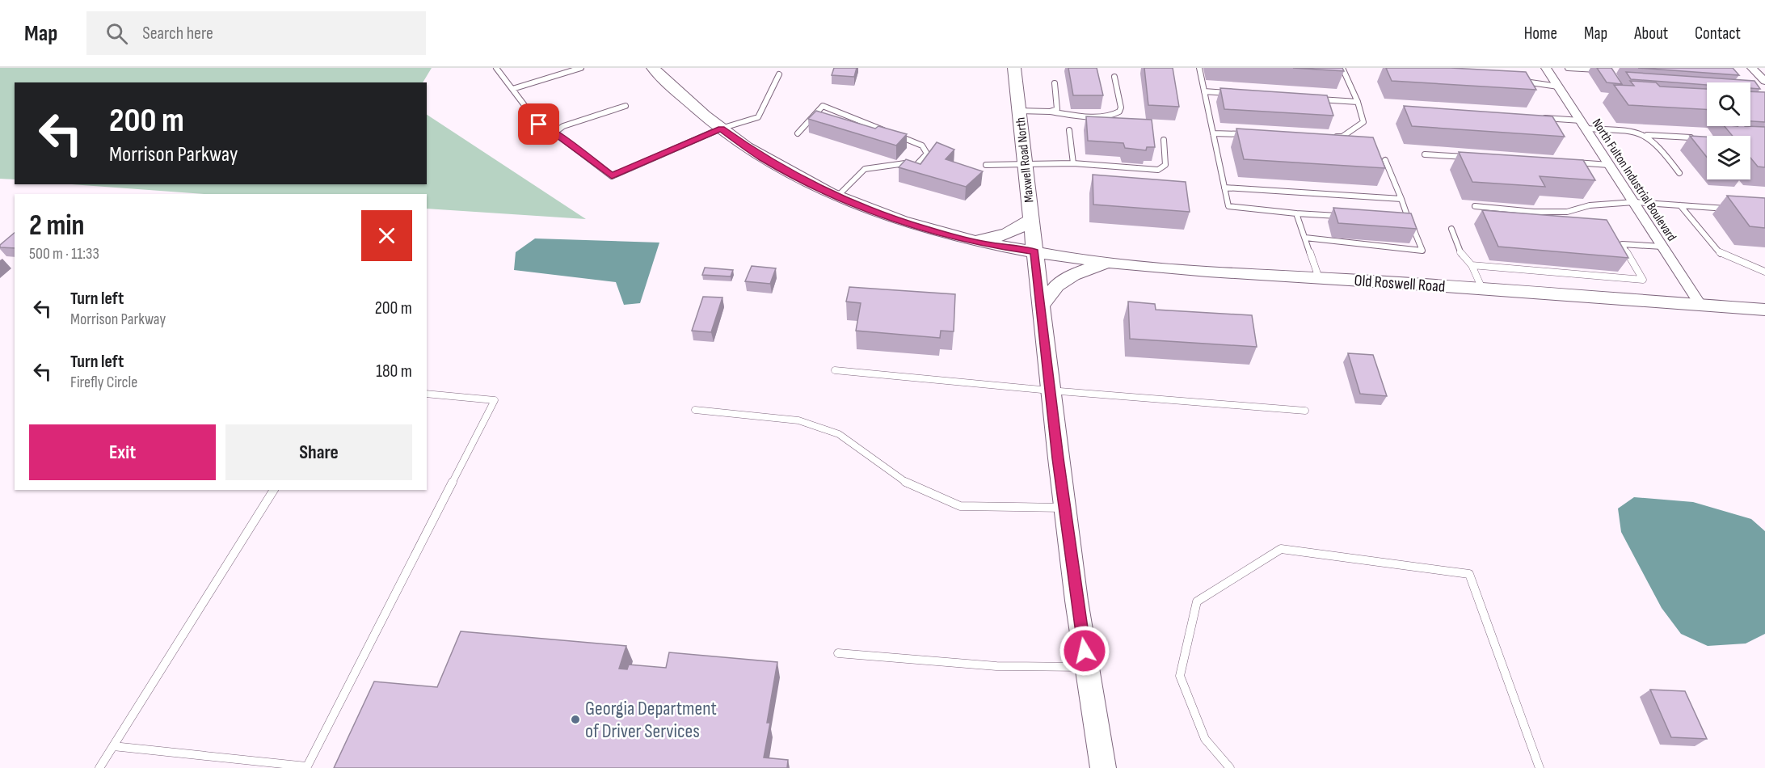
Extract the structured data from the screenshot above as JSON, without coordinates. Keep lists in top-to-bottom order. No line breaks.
{"streets":{"street":["Maxwell Road North","North Fulton Industrial Boulevard","Old Roswell Road"]},"crossings":[["Maxwell Road North","Old Roswell Road"],["North Fulton Industrial Boulevard","Old Roswell Road"]],"places":["Georgia Department of Driver Services"],"page":{"header":"Map","search":"Search here","nav":["Home","Map","About","Contact"],"turn":["200 m","Morrison Parkway"],"heading":["2 min","500 m · 11:33"],"list":[{"name":"Turn left","note":"Morrison Parkway","value":"200 m"},{"name":"Turn left","note":"Firefly Circle","value":"180 m"}],"buttons":["Exit","Share"]}}
